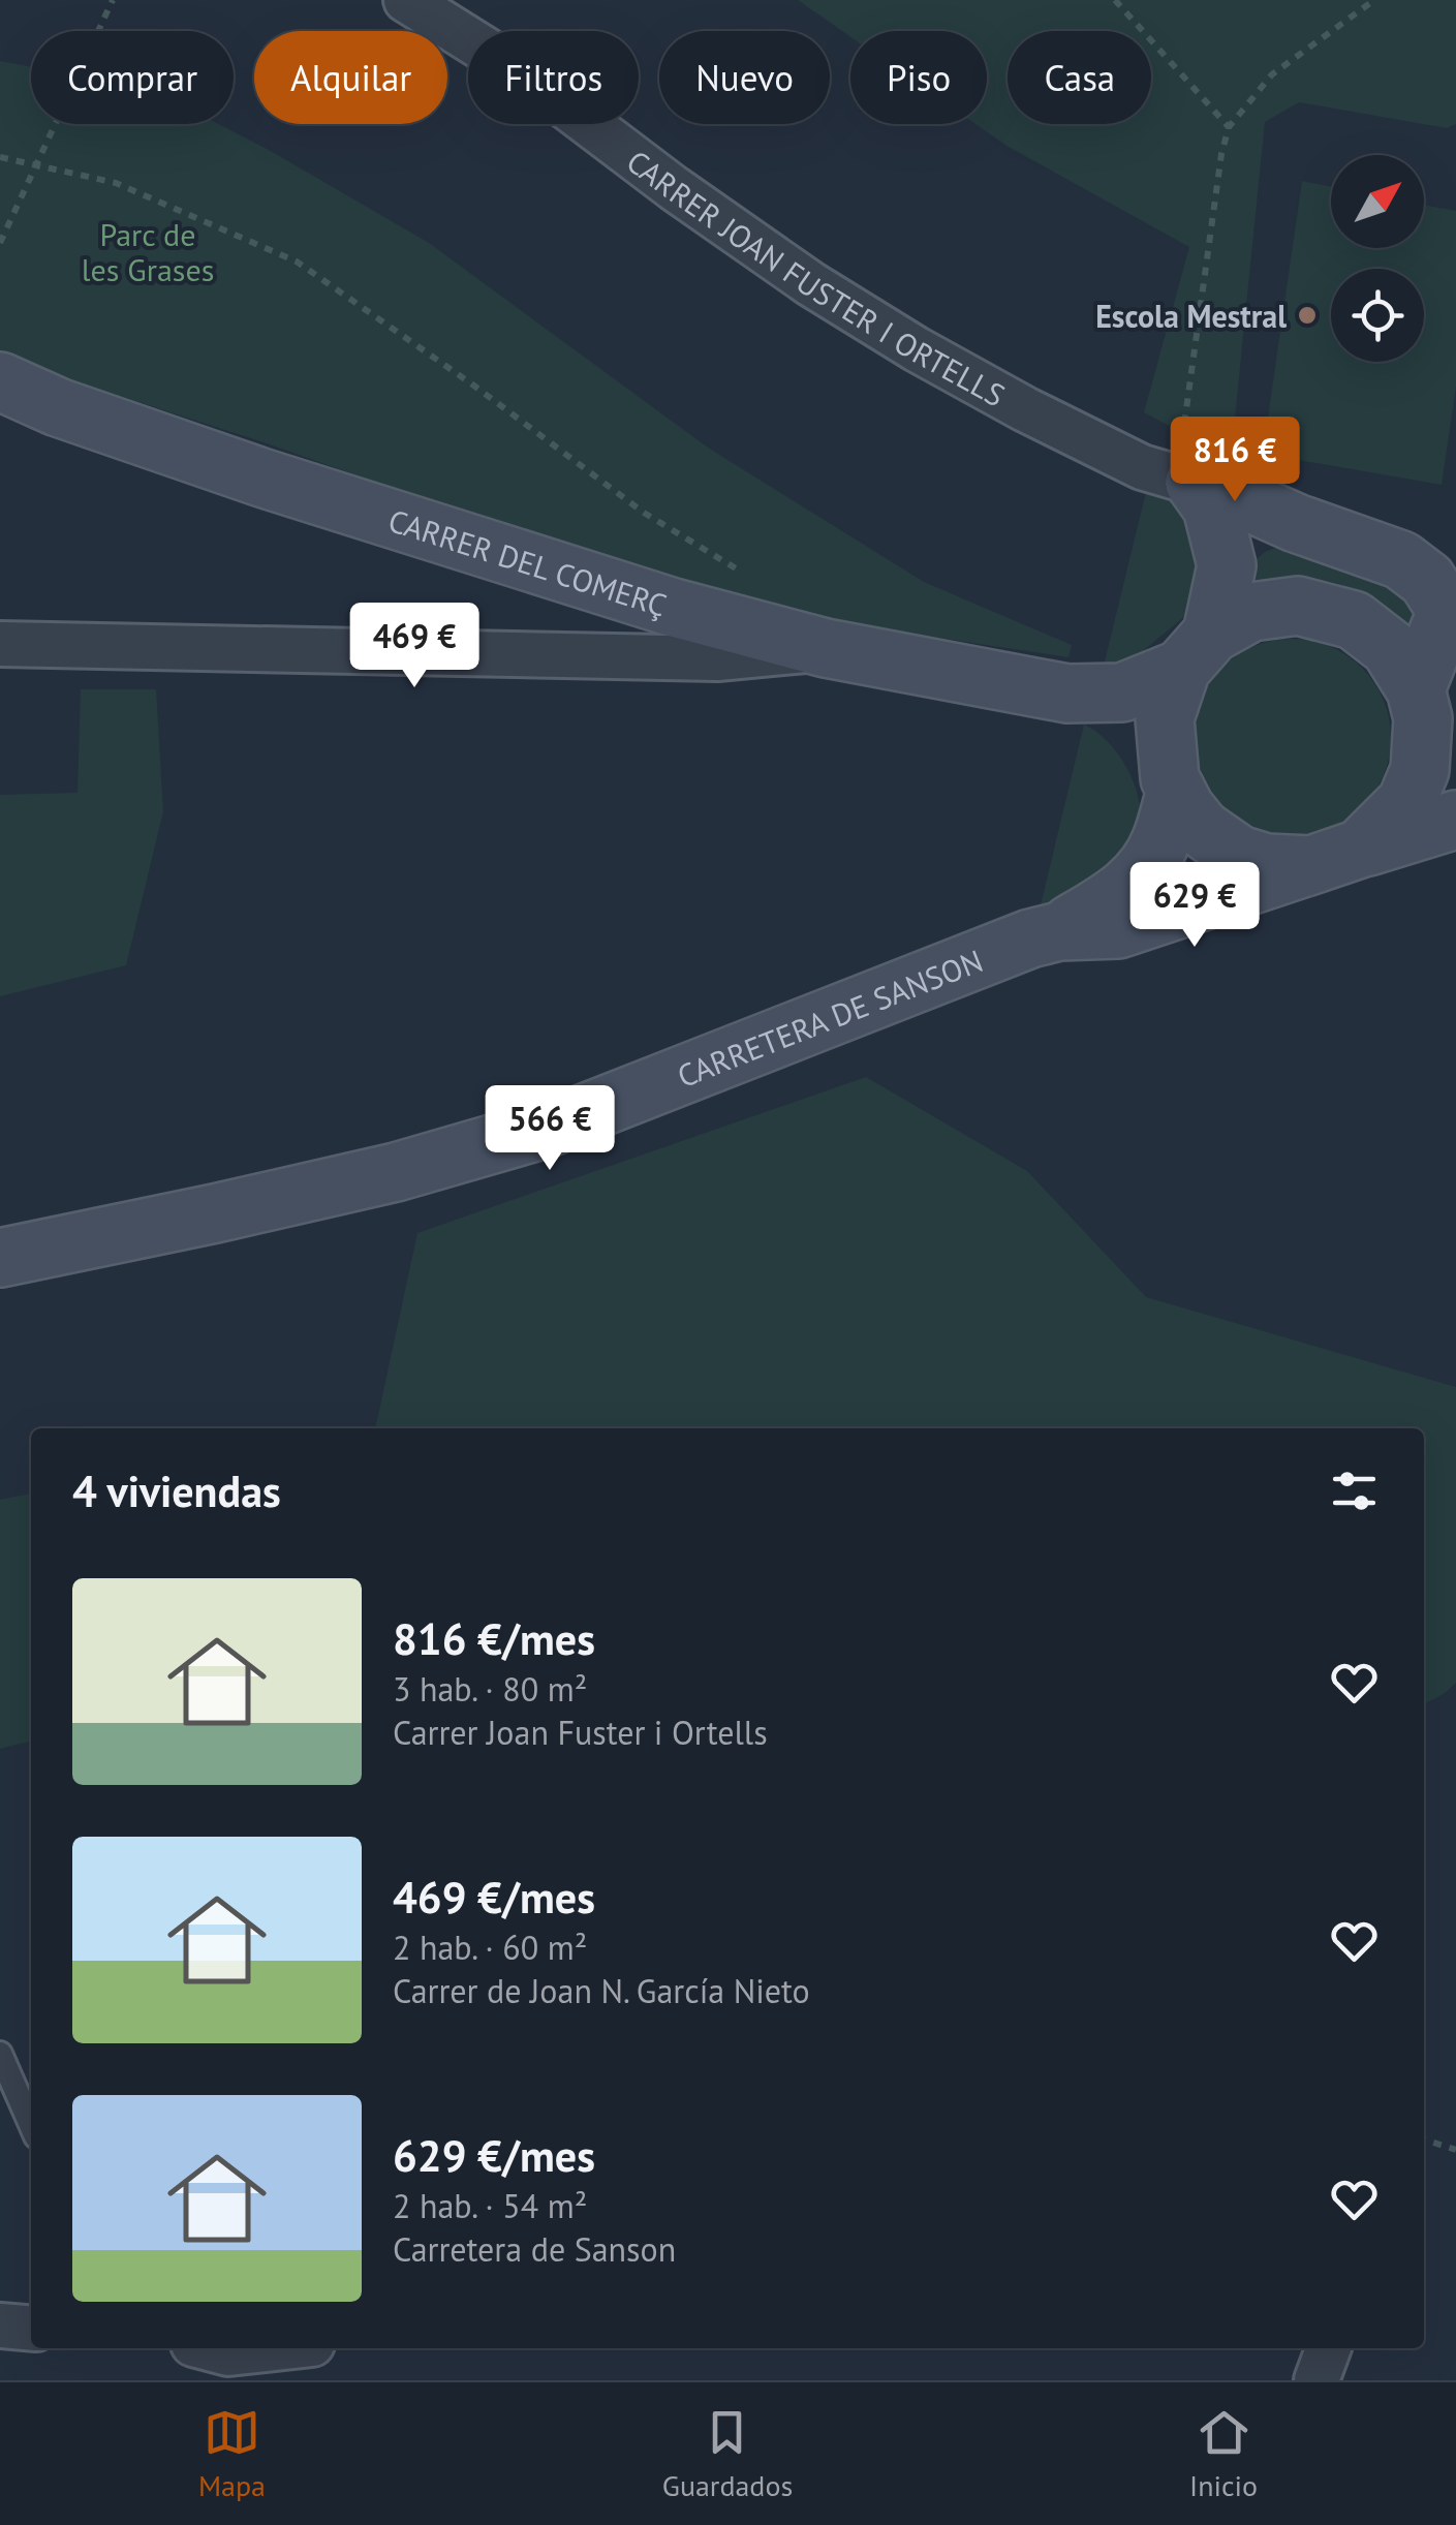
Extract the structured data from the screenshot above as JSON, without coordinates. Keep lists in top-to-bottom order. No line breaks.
{"streets":{"street":["CARRER JOAN FUSTER I ORTELLS","CARRER DEL COMERÇ","CARRETERA DE SANSON"]},"parks":["Parc de les Grases"],"places":["Escola Mestral"],"north":"top right","page":{"chip":["Comprar","Alquilar","Filtros","Nuevo","Piso","Casa"],"price":["816 €","469 €","629 €","566 €"],"heading":"4 viviendas","list":[{"name":"816 €/mes","note":"3 hab. · 80 m² · Carrer Joan Fuster i Ortells"},{"name":"469 €/mes","note":"2 hab. · 60 m² · Carrer de Joan N. García Nieto"},{"name":"629 €/mes","note":"2 hab. · 54 m² · Carretera de Sanson"}],"tabs":["Mapa","Guardados","Inicio"]}}
